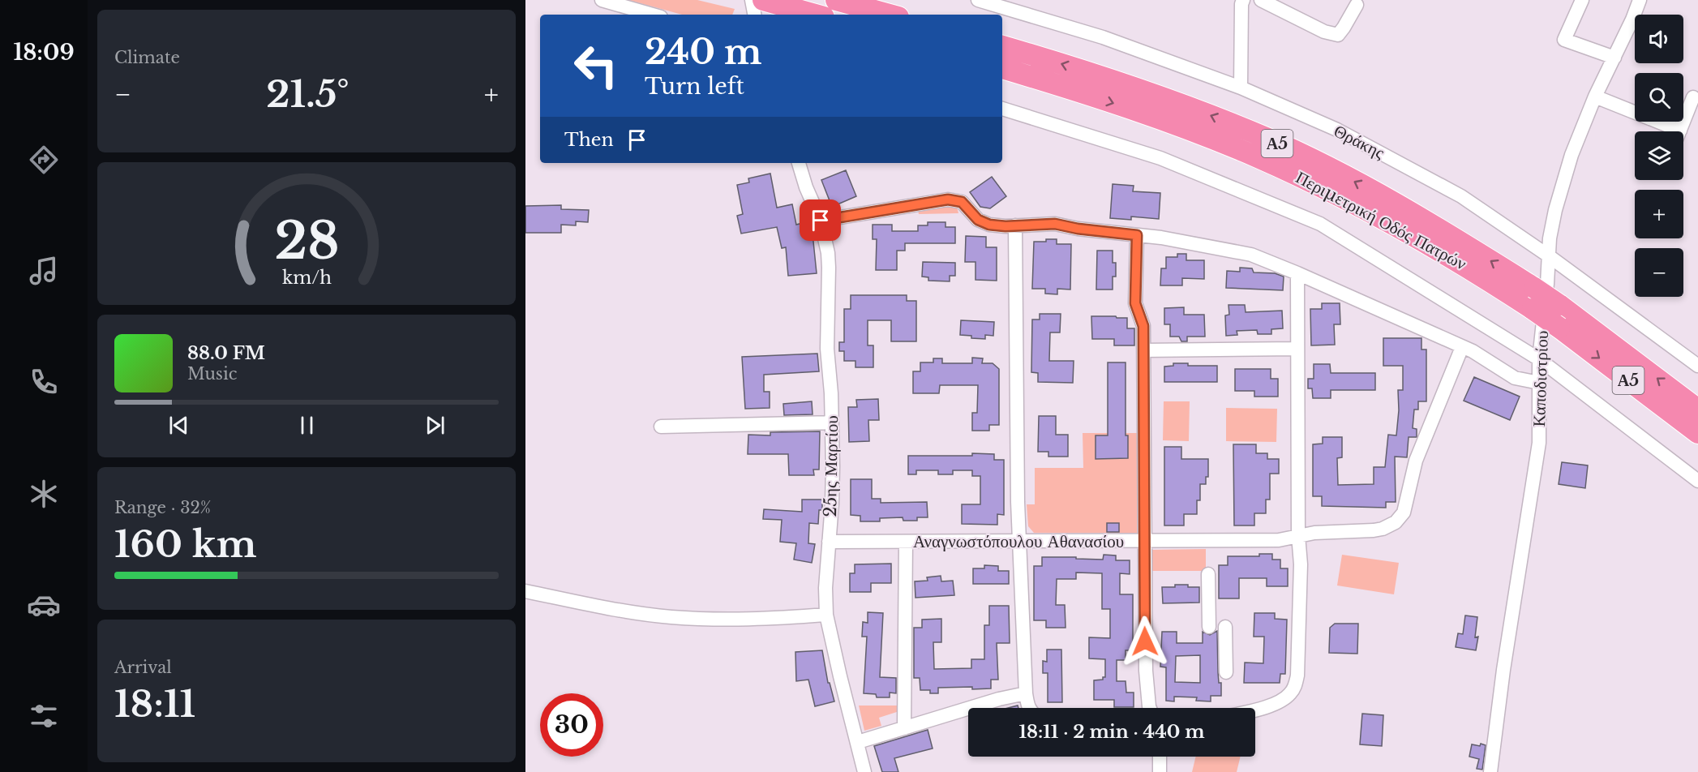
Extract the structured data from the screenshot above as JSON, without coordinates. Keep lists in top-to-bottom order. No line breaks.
{"streets":{"highway":["Α5","Περιμετρική Οδός Πατρών"],"street":["Θράκης","Καποδιστρίου","25ης Μαρτίου","Αναγνωστόπουλου Αθανασίου"]},"crossings":[["Θράκης","Καποδιστρίου"],["25ης Μαρτίου","Αναγνωστόπουλου Αθανασίου"]],"page":{"tabs":"18:09","tile":["Climate",["Range · 32%","160 km"],["Arrival","18:11"]],"map_buttons":["+","−"],"turn":["240 m","Turn left"],"heat":["−","21.5°","+"],"then":"Then","song":["88.0 FM","Music"],"limit":"30","trip":"18:11 · 2 min · 440 m","gauge":["28","km/h"]}}
